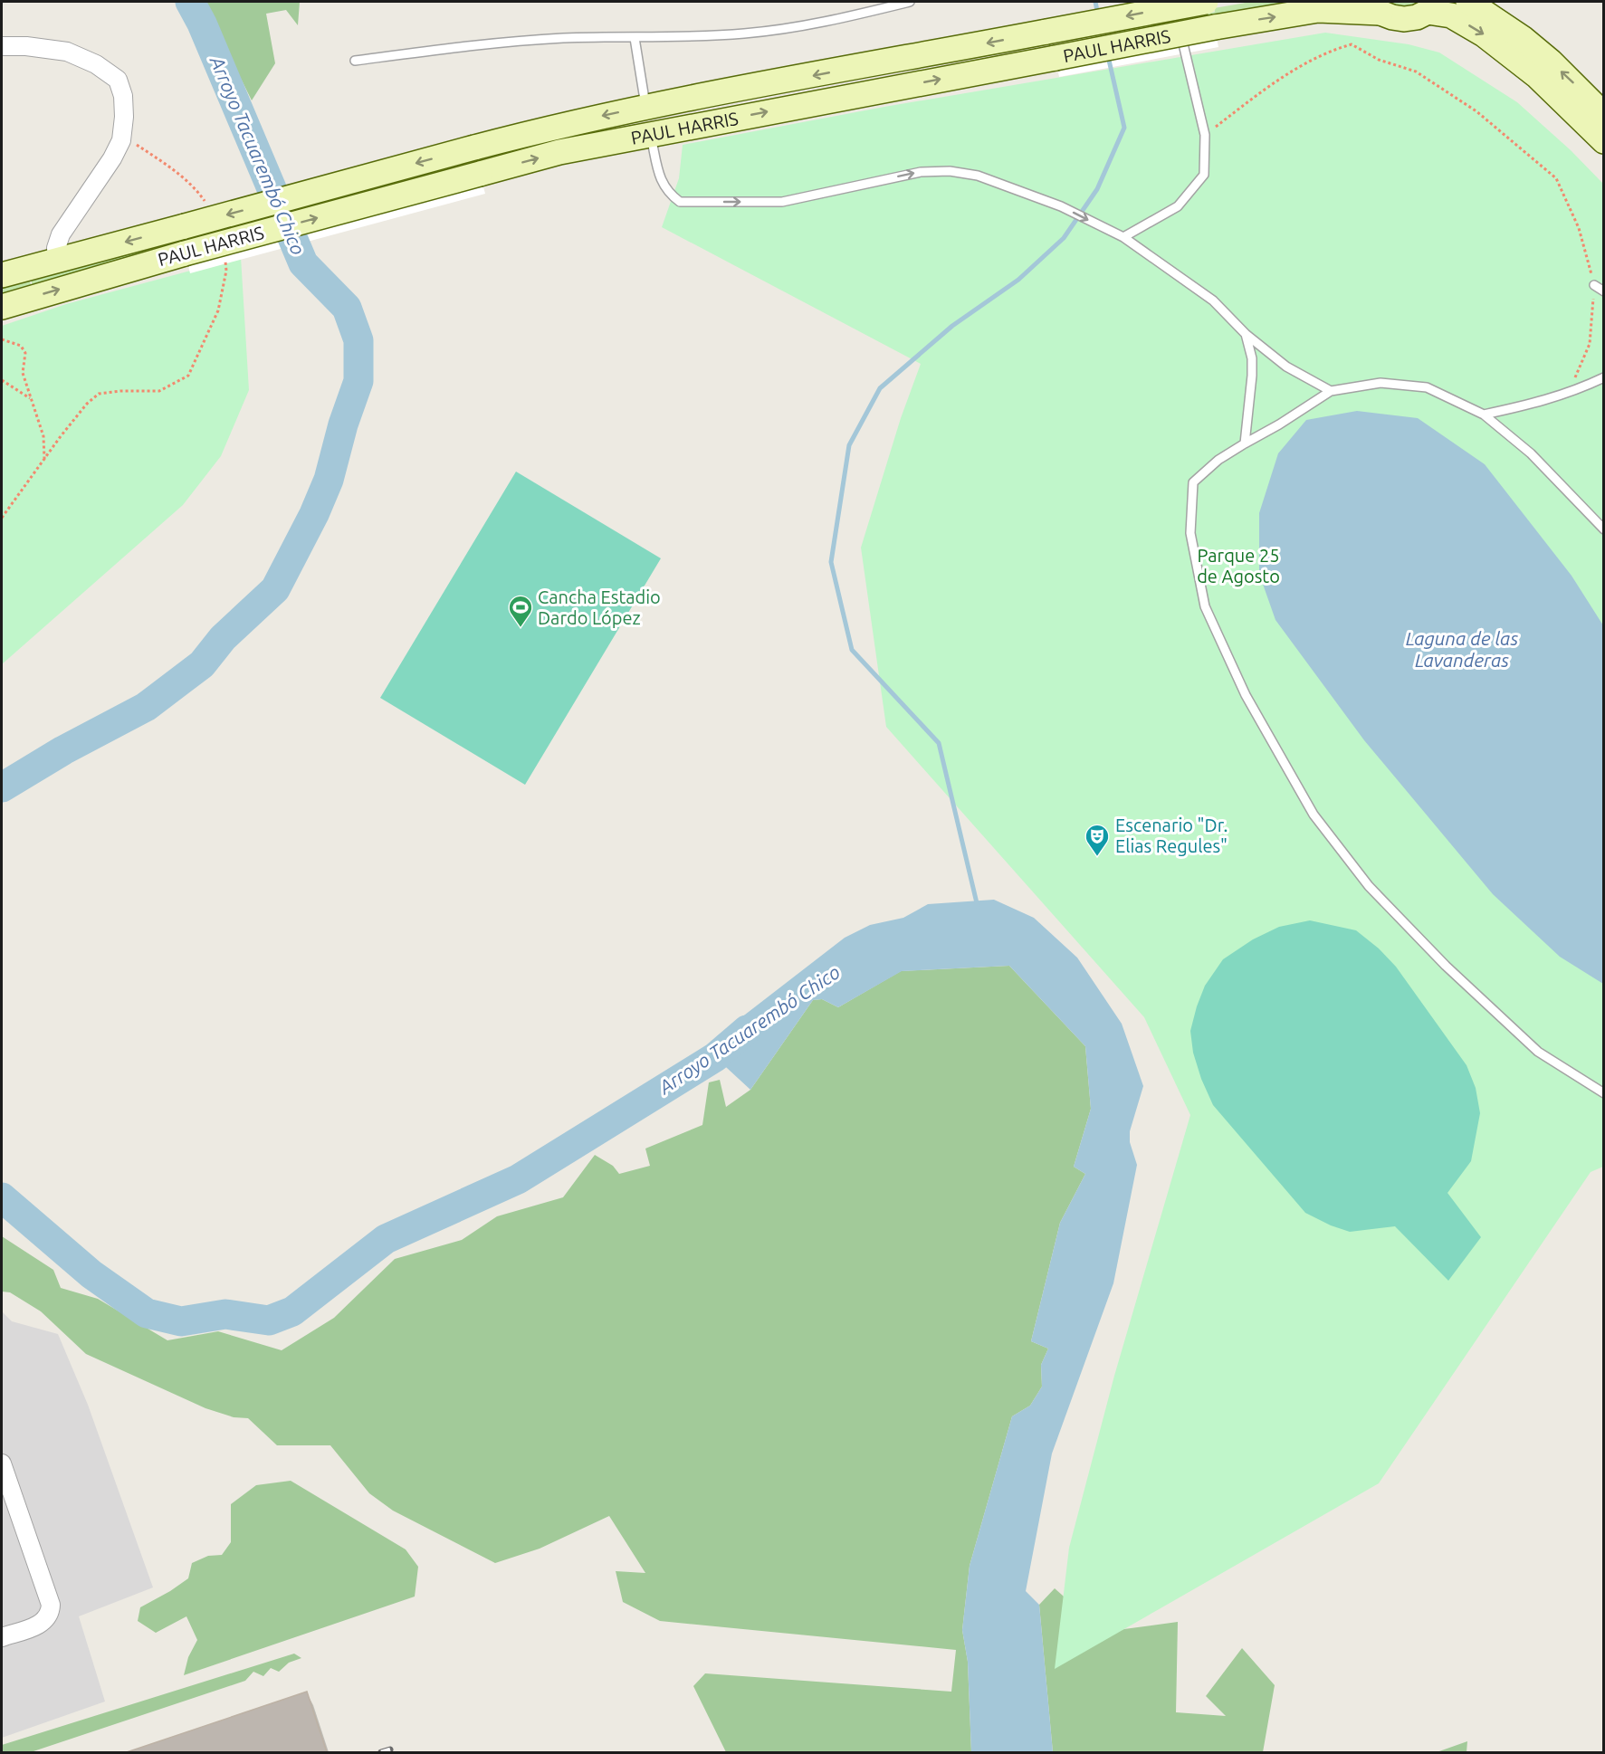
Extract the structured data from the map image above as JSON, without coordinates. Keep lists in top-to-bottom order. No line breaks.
{"streets":{"main road":["PAUL HARRIS"]},"water":["Arroyo Tacuarembó Chico","Laguna de las Lavanderas"],"parks":["Parque 25 de Agosto"],"places":{"sports":["Cancha Estadio Dardo López"],"theatre":["Escenario \"Dr. Elias Regules\""]}}
